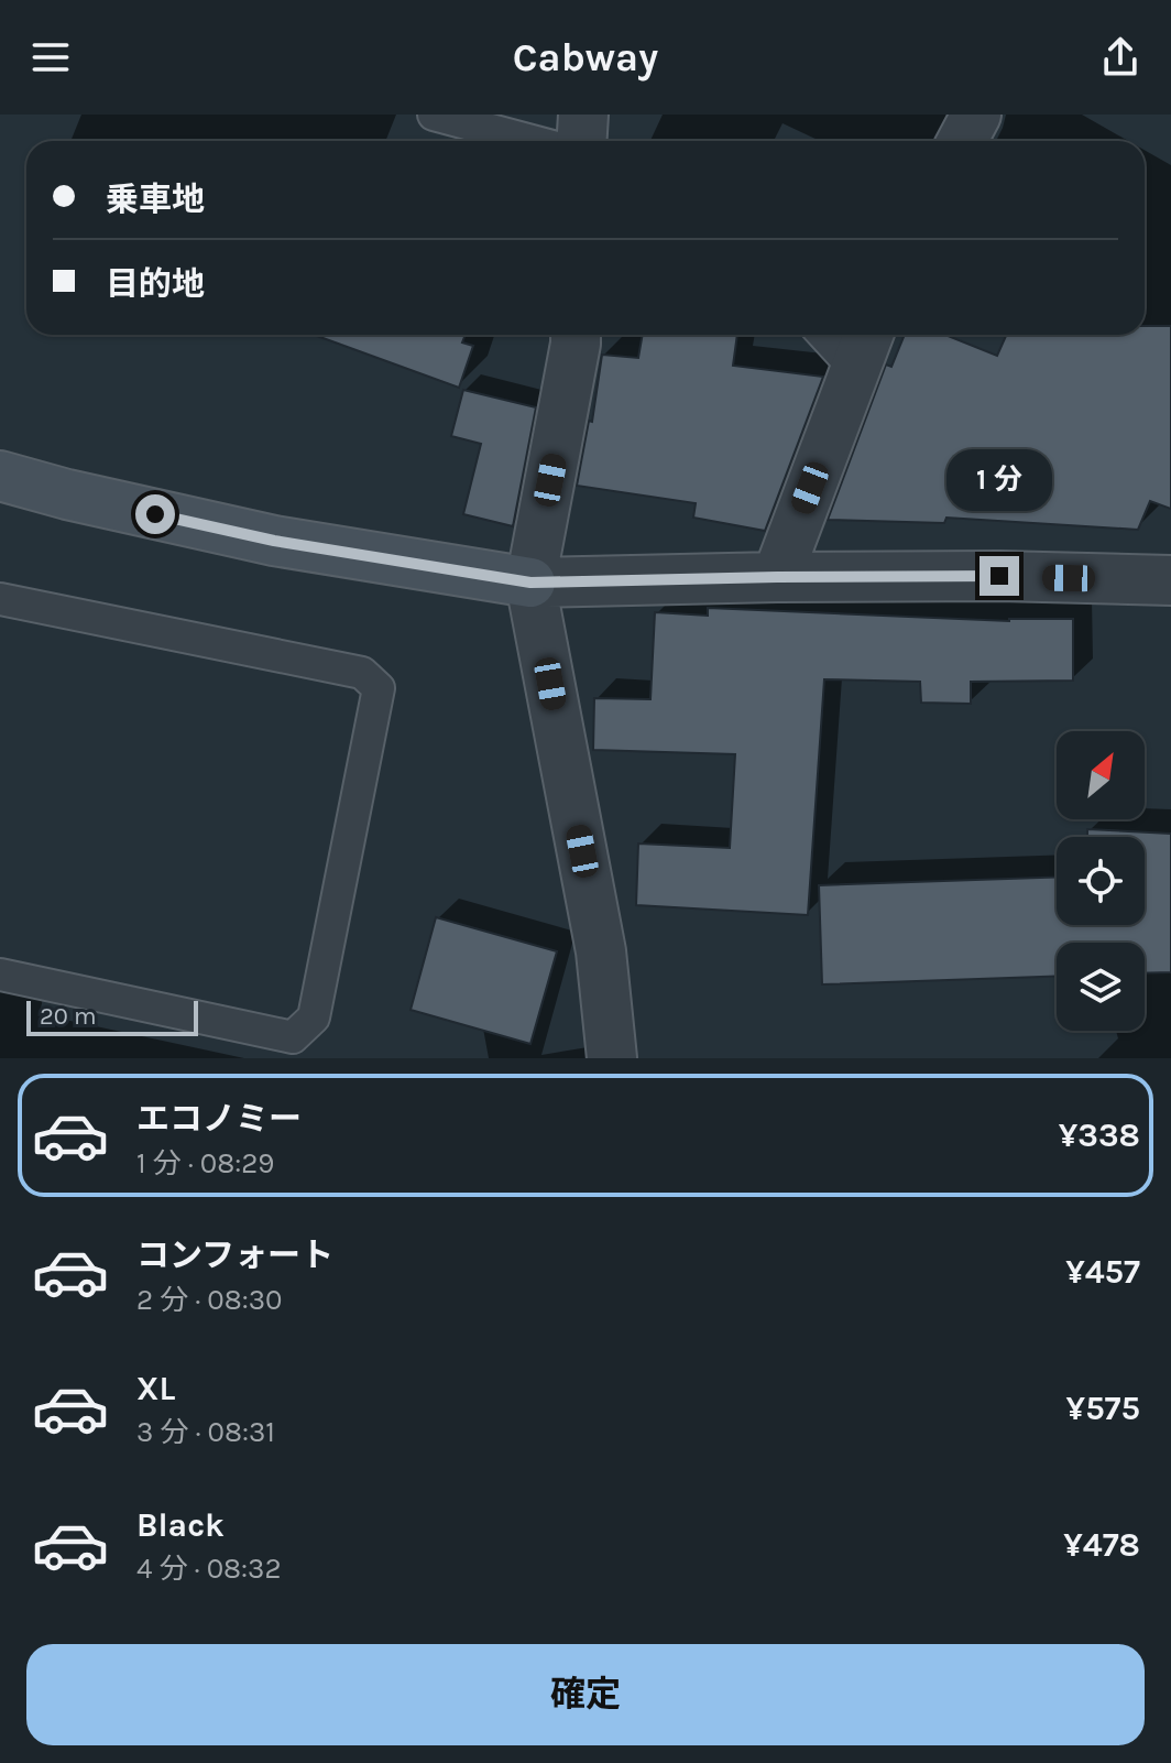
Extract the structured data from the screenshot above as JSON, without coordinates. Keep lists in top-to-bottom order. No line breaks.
{"scale_bar":"20 m","north":"top right","page":{"header":"Cabway","banner":["乗車地","目的地"],"bubble":"1 分","scale":"20 m","list":[{"name":"エコノミー","note":"1 分 · 08:29","value":"¥338"},{"name":"コンフォート","note":"2 分 · 08:30","value":"¥457"},{"name":"XL","note":"3 分 · 08:31","value":"¥575"},{"name":"Black","note":"4 分 · 08:32","value":"¥478"}],"buttons":"確定"}}
